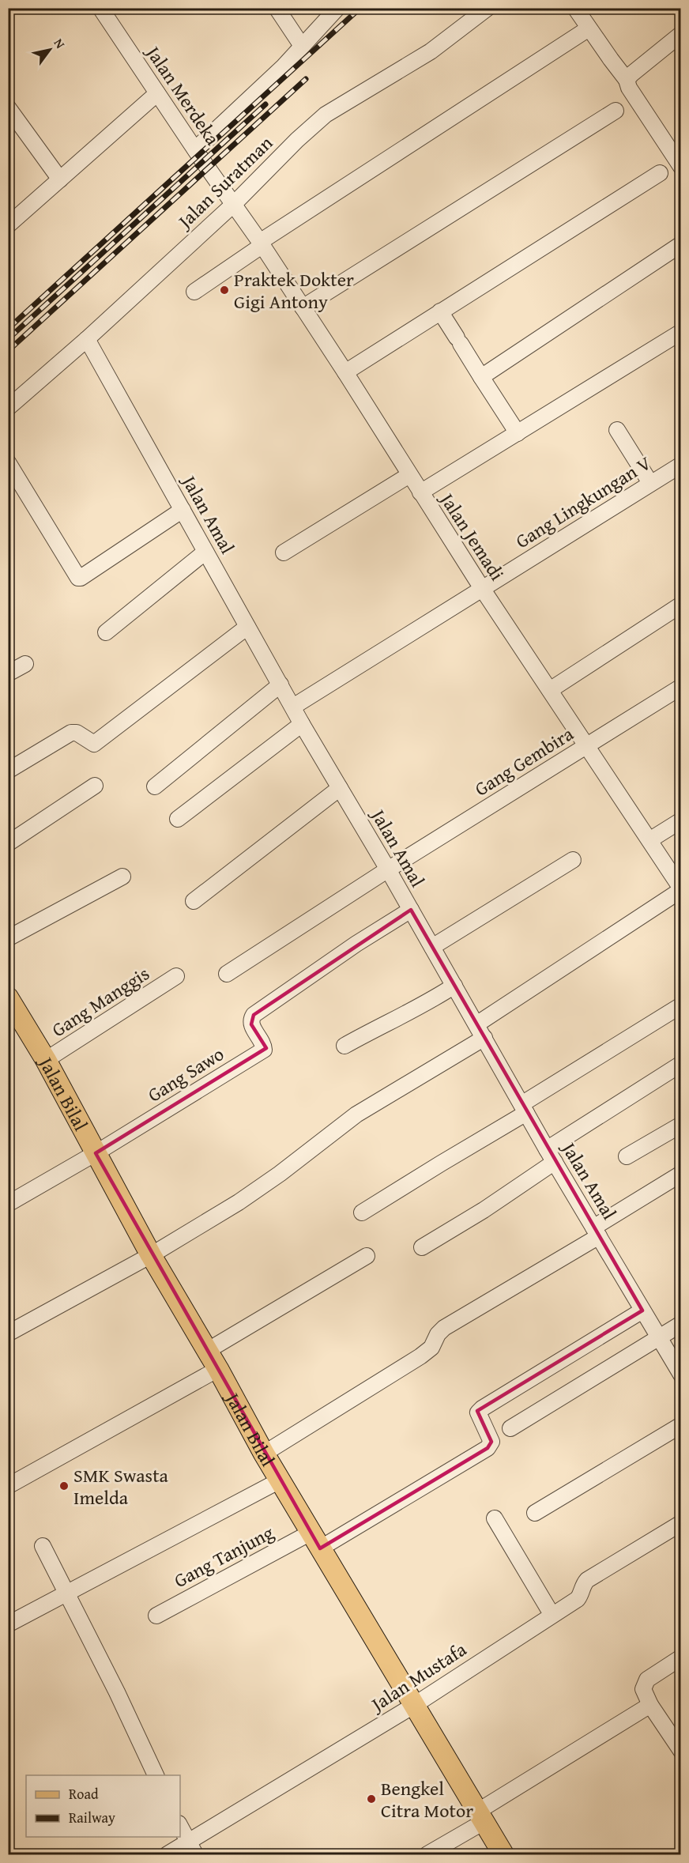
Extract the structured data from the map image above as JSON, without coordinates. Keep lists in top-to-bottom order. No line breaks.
{"streets":{"main road":["Jalan Bilal"],"street":["Jalan Merdeka","Jalan Suratman","Gang Lingkungan V","Jalan Amal","Jalan Jemadi","Gang Gembira","Gang Manggis","Gang Sawo","Gang Tanjung","Jalan Mustafa"]},"crossings":[["Jalan Merdeka","Jalan Suratman"],["Jalan Merdeka","Jalan Jemadi"],["Jalan Suratman","Jalan Amal"],["Jalan Suratman","Jalan Jemadi"],["Gang Lingkungan V","Jalan Amal"],["Gang Lingkungan V","Jalan Jemadi"],["Jalan Amal","Gang Gembira"],["Jalan Amal","Gang Sawo"],["Jalan Amal","Gang Tanjung"],["Jalan Jemadi","Gang Gembira"],["Gang Manggis","Jalan Bilal"],["Gang Sawo","Jalan Bilal"],["Jalan Bilal","Gang Tanjung"],["Jalan Bilal","Jalan Mustafa"]],"places":["Praktek Dokter Gigi Antony","SMK Swasta Imelda","Bengkel Citra Motor"],"legend":["Road","Railway"],"north":"top right"}
